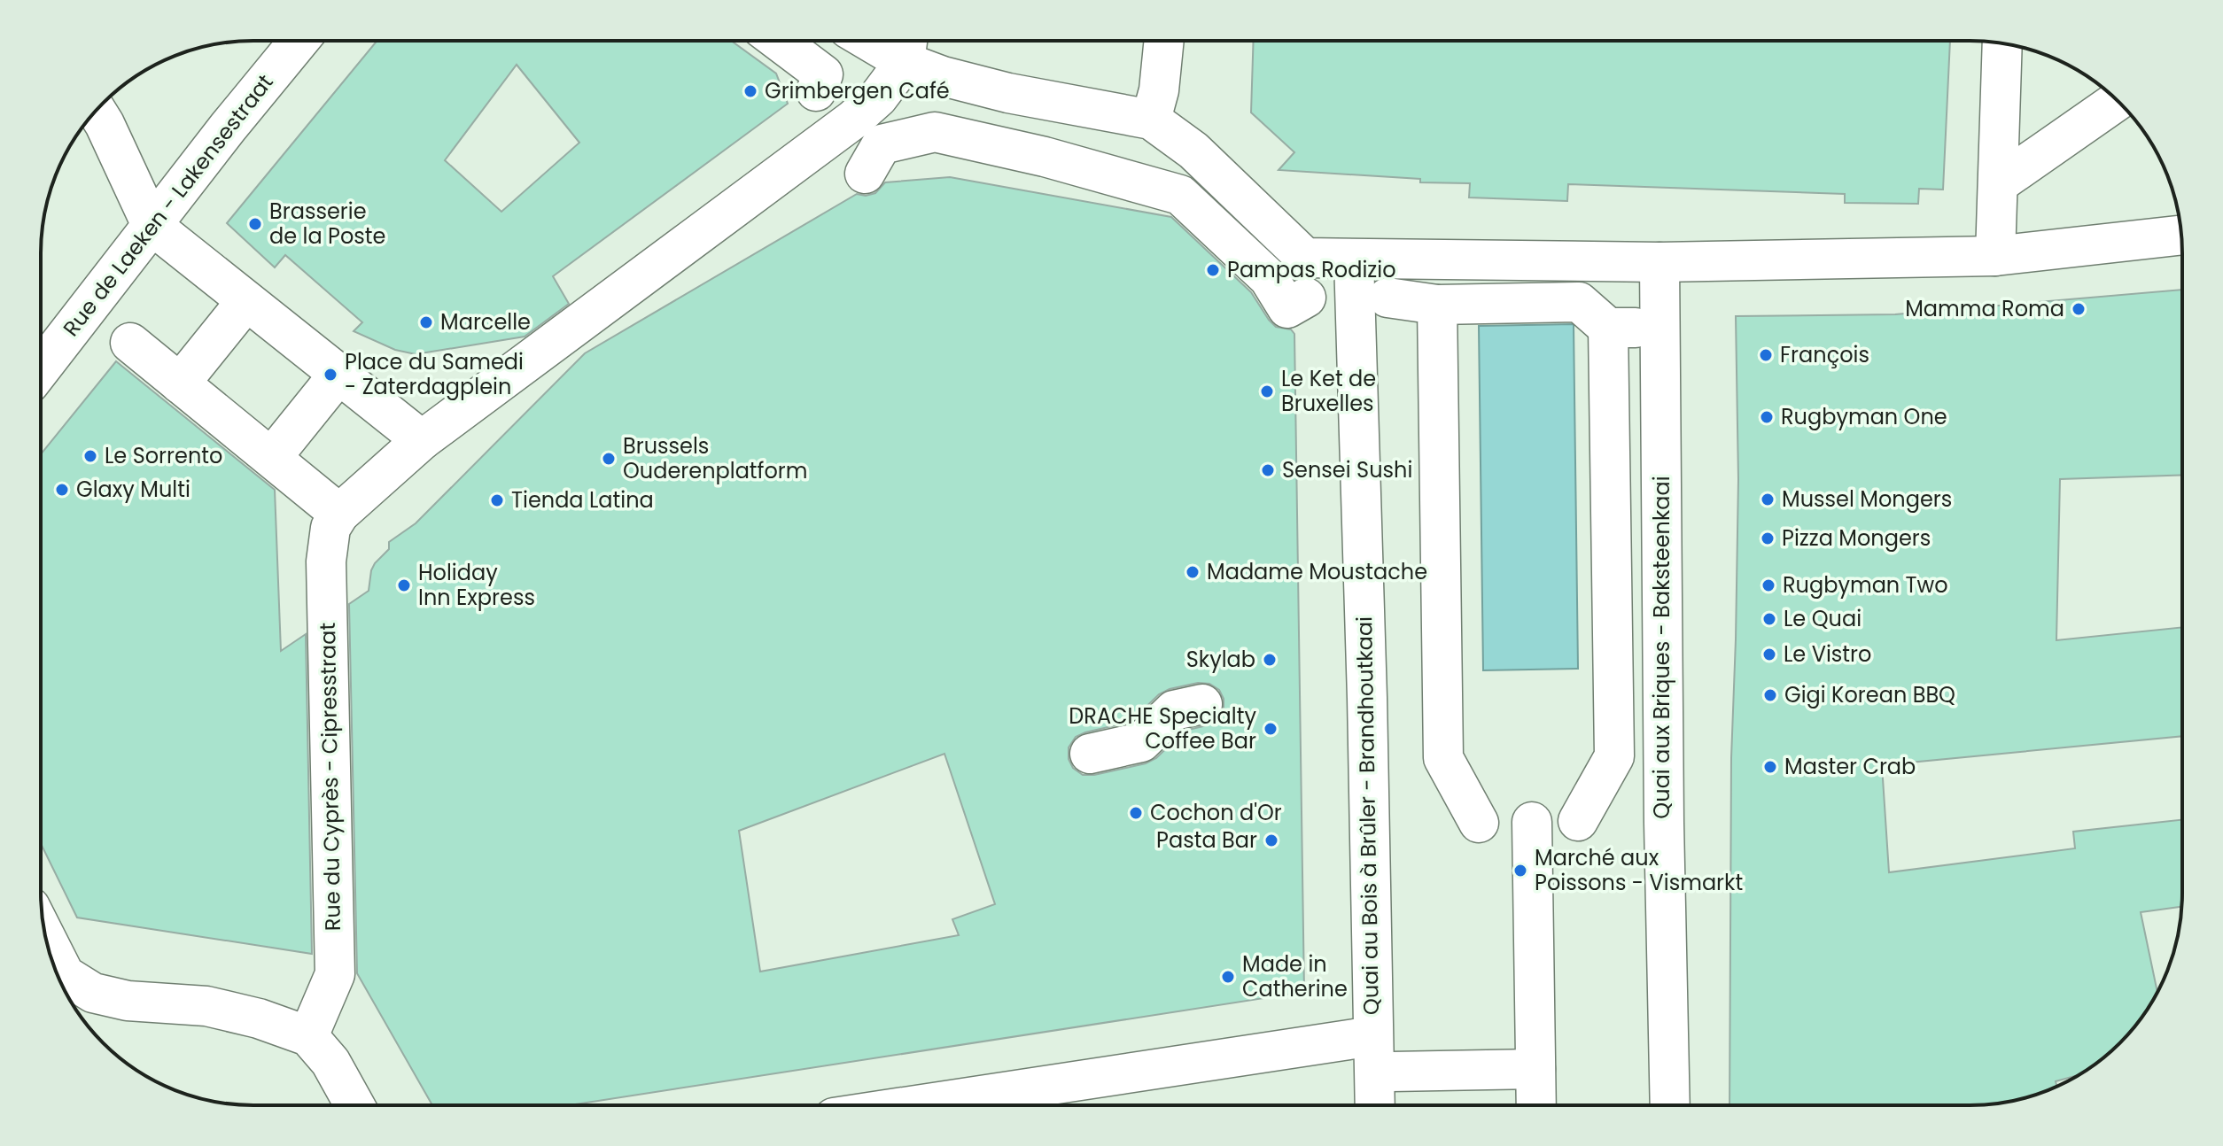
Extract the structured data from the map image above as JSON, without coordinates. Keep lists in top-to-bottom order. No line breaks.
{"streets":{"street":["Rue de Laeken - Lakensestraat","Quai aux Briques - Baksteenkaai","Rue du Cyprès - Cipresstraat","Quai au Bois à Brûler - Brandhoutkaai"]},"places":["Grimbergen Café","Brasserie de la Poste","Pampas Rodizio","Mamma Roma","Marcelle","François","Place du Samedi - Zaterdagplein","Le Ket de Bruxelles","Rugbyman One","Le Sorrento","Brussels Ouderenplatform","Sensei Sushi","Glaxy Multi","Mussel Mongers","Tienda Latina","Pizza Mongers","Madame Moustache","Holiday Inn Express","Rugbyman Two","Le Quai","Le Vistro","Skylab","Gigi Korean BBQ","DRACHE Specialty Coffee Bar","Master Crab","Cochon d'Or","Pasta Bar","Marché aux Poissons - Vismarkt","Made in Catherine"]}
